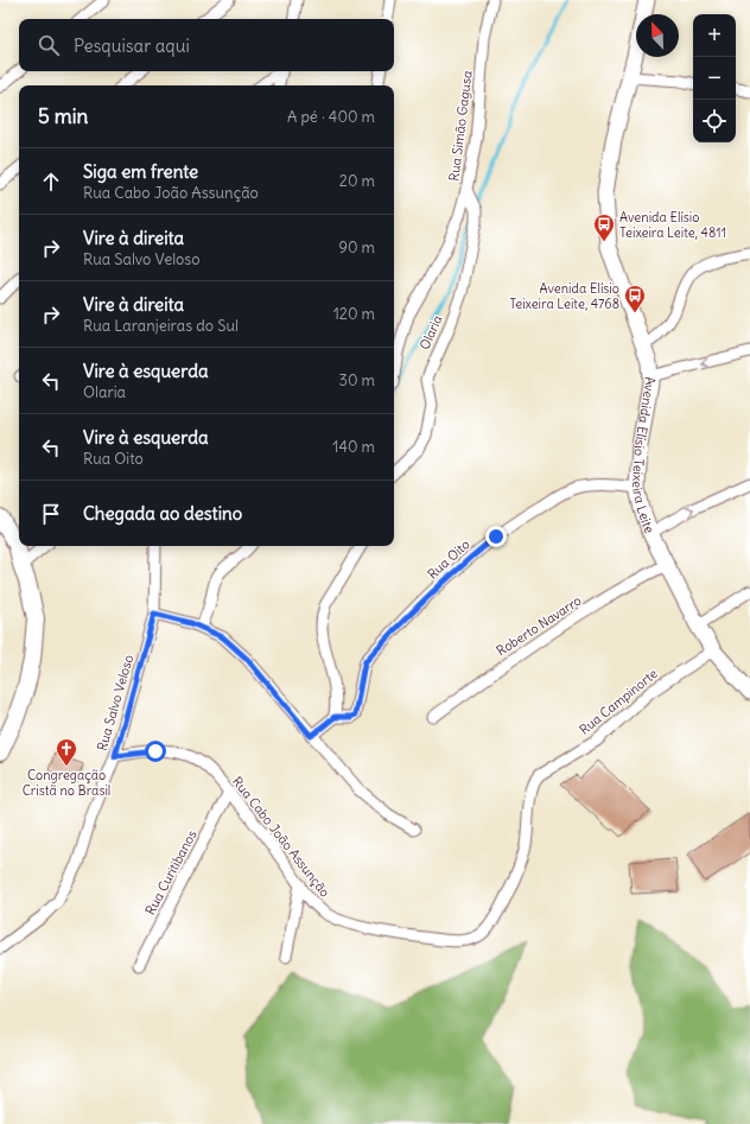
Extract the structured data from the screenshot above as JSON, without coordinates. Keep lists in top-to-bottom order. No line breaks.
{"streets":{"main road":["Avenida Elísio Teixeira Leite"],"street":["Rua Simão Gagusa","Olaria","Rua Oito","Roberto Navarro","Rua Campinorte","Rua Salvo Veloso","Rua Cabo João Assunção","Rua Curitibanos"]},"crossings":[["Rua Simão Gagusa","Olaria"],["Avenida Elísio Teixeira Leite","Rua Oito"],["Avenida Elísio Teixeira Leite","Roberto Navarro"],["Avenida Elísio Teixeira Leite","Rua Campinorte"],["Rua Campinorte","Rua Cabo João Assunção"],["Rua Salvo Veloso","Rua Cabo João Assunção"],["Rua Cabo João Assunção","Rua Curitibanos"]],"places":{"bus stop":["Avenida Elísio Teixeira Leite, 4811","Avenida Elísio Teixeira Leite, 4768"],"church":["Congregação Cristã no Brasil"]},"north":"top left","page":{"map_buttons":["+","−"],"search":"Pesquisar aqui","heading":["5 min","A pé · 400 m"],"list":[["Siga em frente","Rua Cabo João Assunção","20 m"],["Vire à direita","Rua Salvo Veloso","90 m"],["Vire à direita","Rua Laranjeiras do Sul","120 m"],["Vire à esquerda","Olaria","30 m"],["Vire à esquerda","Rua Oito","140 m"],"Chegada ao destino"]}}
